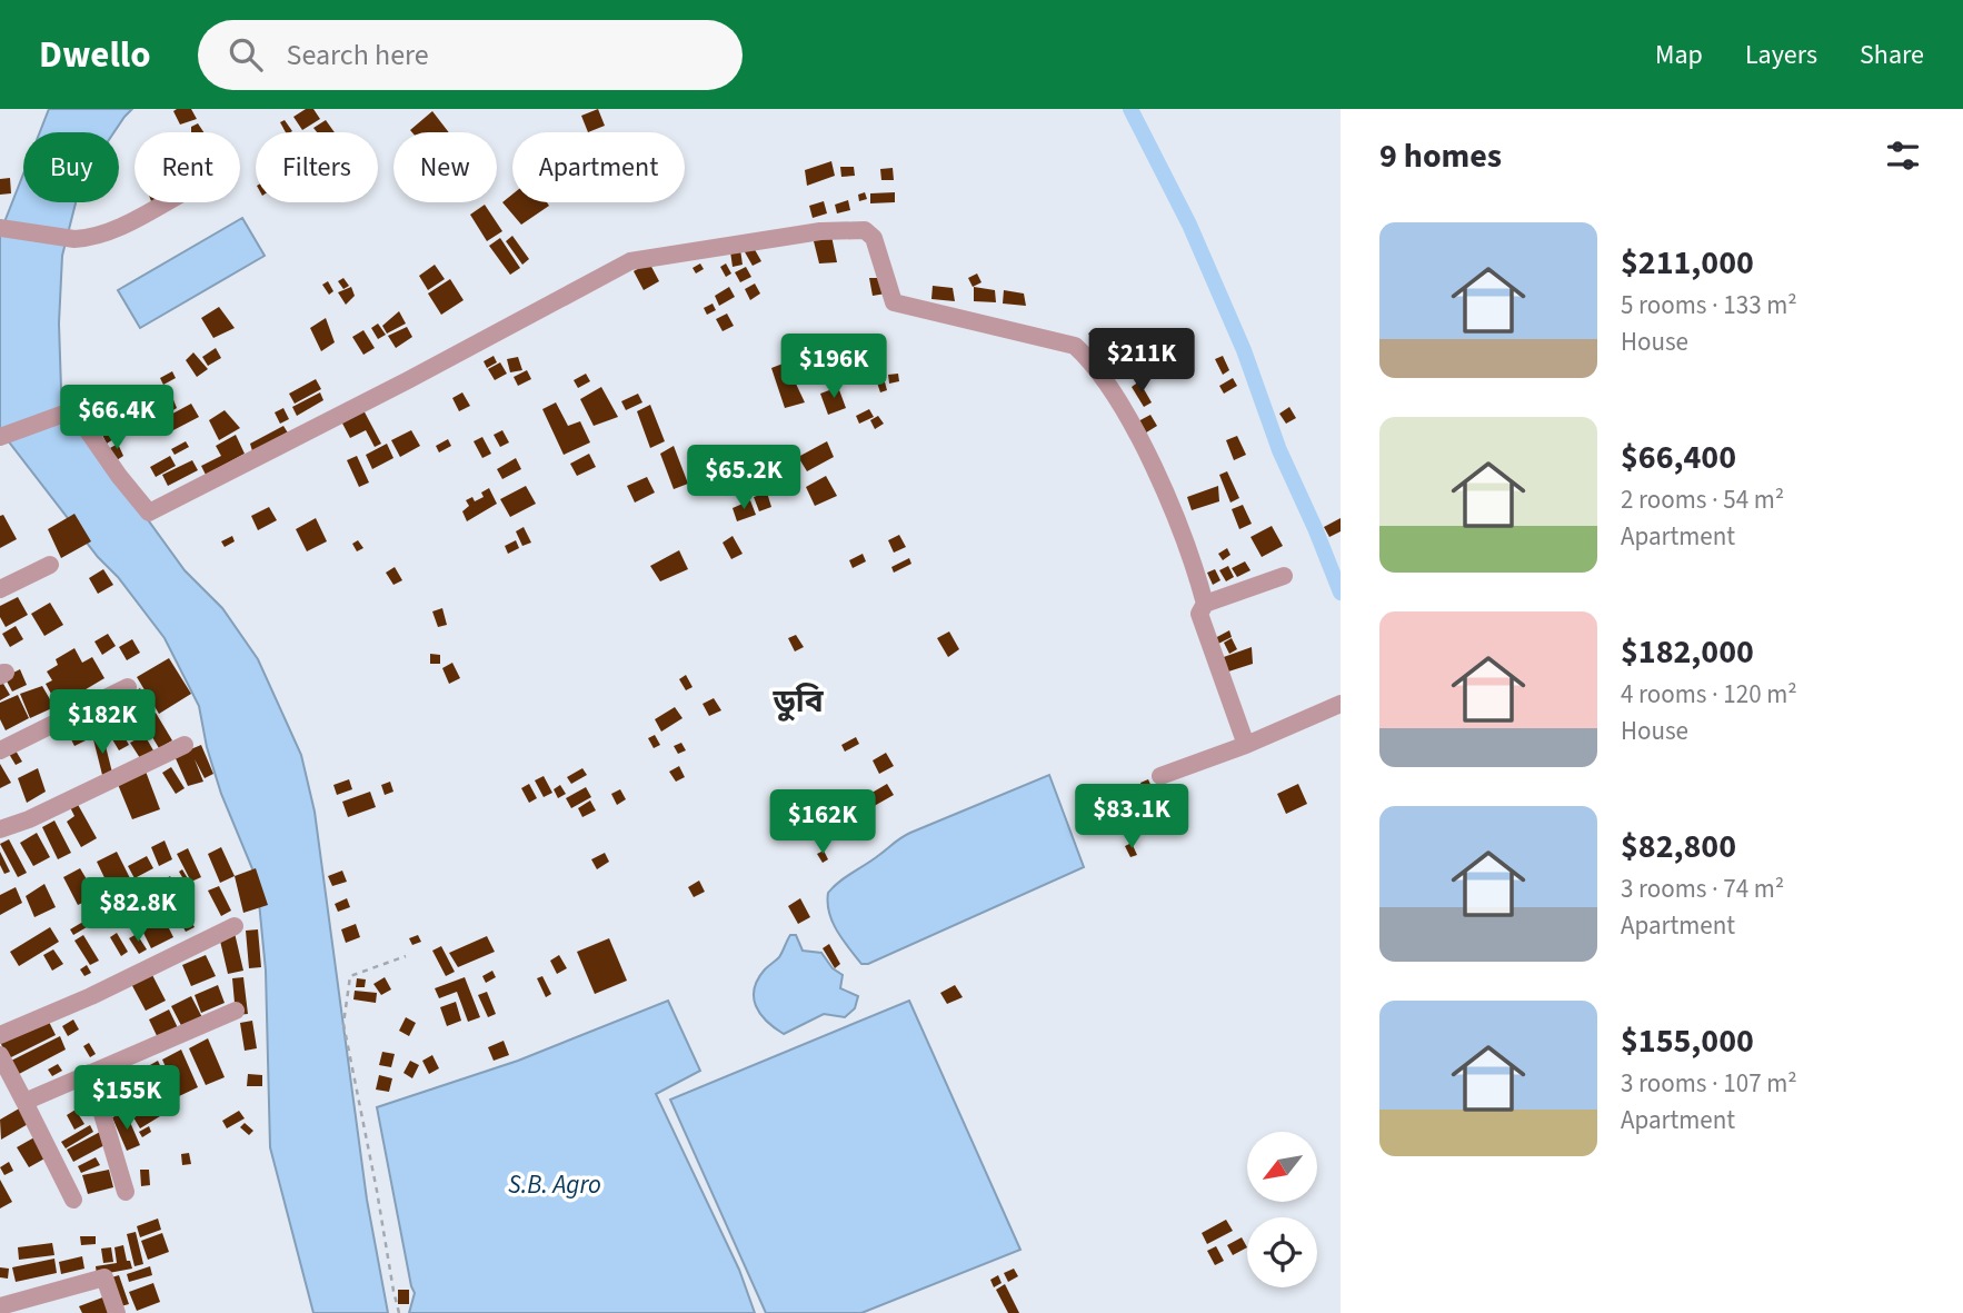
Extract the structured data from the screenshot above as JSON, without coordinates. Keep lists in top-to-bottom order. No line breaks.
{"districts":["ডুবি"],"water":["S.B. Agro"],"north":"bottom left","page":{"header":"Dwello","search":"Search here","nav":["Map","Layers","Share"],"heading":"9 homes","chip":["Buy","Rent","Filters","New","Apartment"],"list":[{"name":"$211,000","note":"5 rooms · 133 m² · House"},{"name":"$66,400","note":"2 rooms · 54 m² · Apartment"},{"name":"$182,000","note":"4 rooms · 120 m² · House"},{"name":"$82,800","note":"3 rooms · 74 m² · Apartment"},{"name":"$155,000","note":"3 rooms · 107 m² · Apartment"}],"price":["$211K","$196K","$66.4K","$65.2K","$182K","$83.1K","$162K","$82.8K","$155K"]}}
